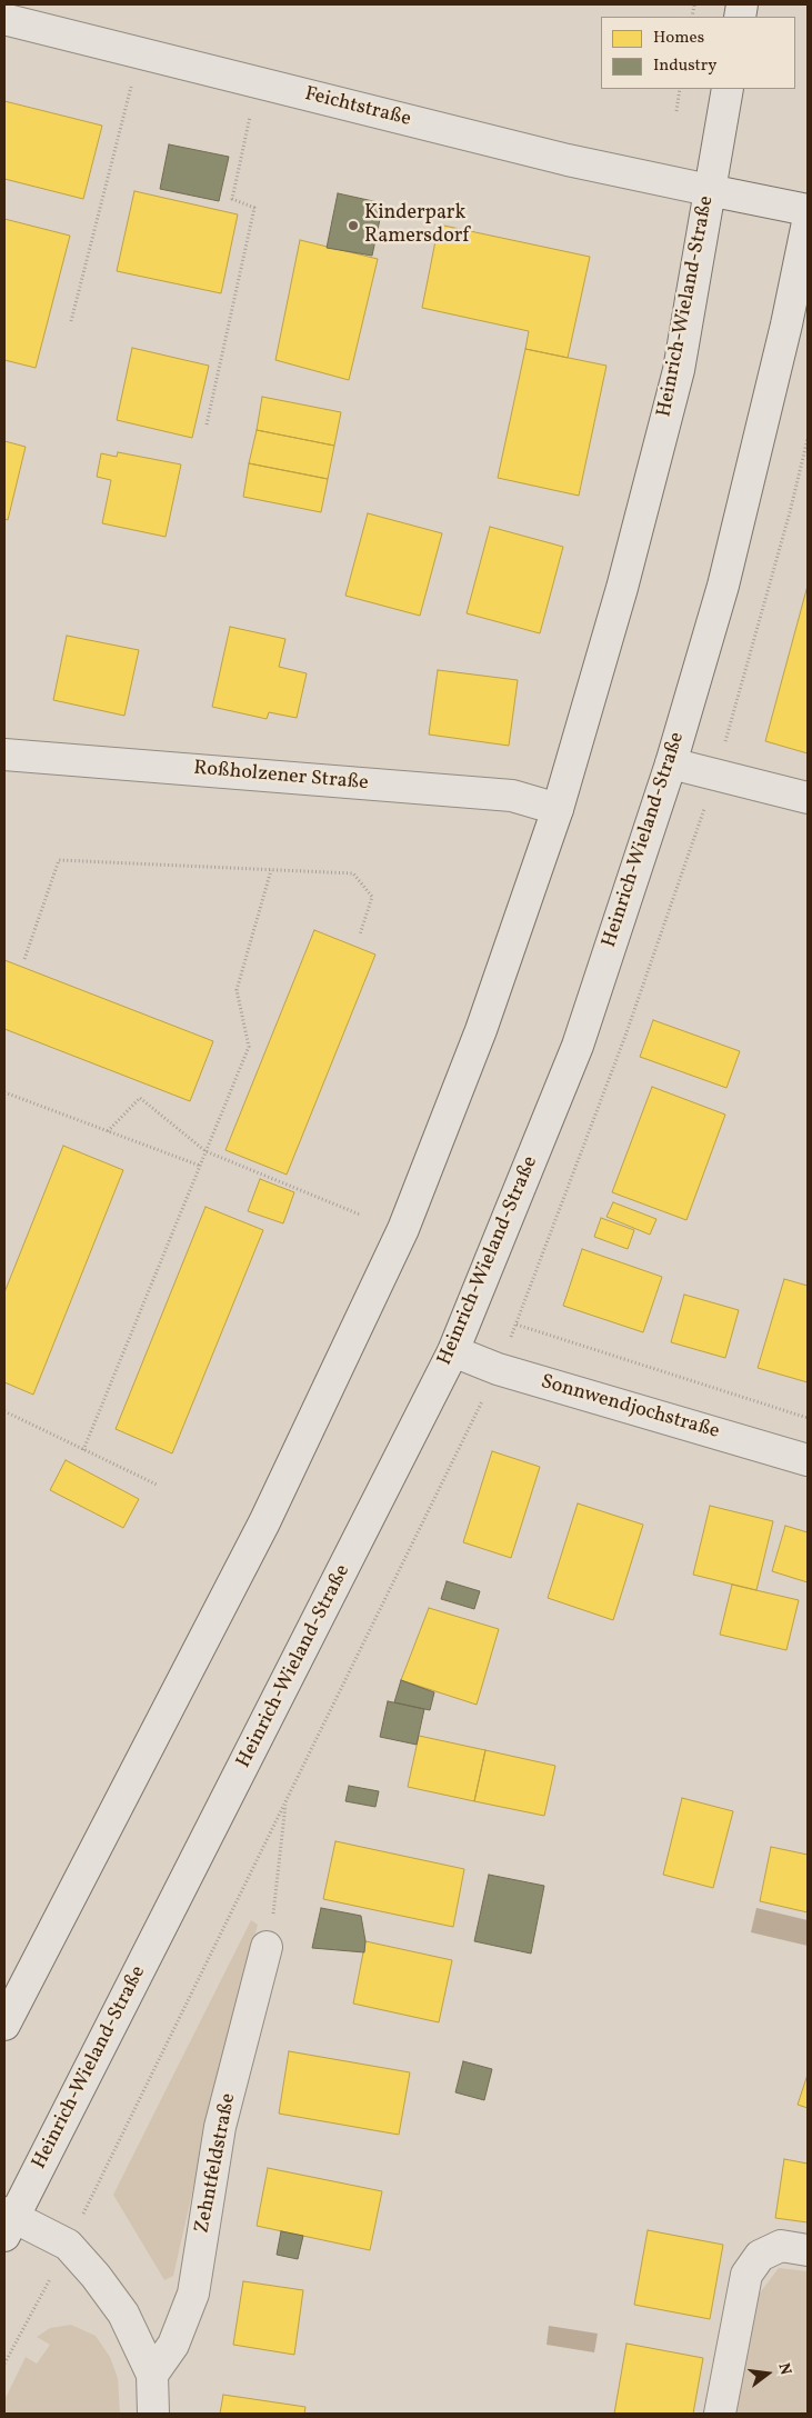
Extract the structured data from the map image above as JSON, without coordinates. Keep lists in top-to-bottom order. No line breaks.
{"streets":{"main road":["Feichtstraße","Heinrich-Wieland-Straße","Roßholzener Straße","Sonnwendjochstraße","Zehntfeldstraße"]},"crossings":[["Feichtstraße","Heinrich-Wieland-Straße"],["Heinrich-Wieland-Straße","Roßholzener Straße"],["Heinrich-Wieland-Straße","Sonnwendjochstraße"]],"places":["Kinderpark Ramersdorf"],"legend":["Homes","Industry"],"north":"right"}
